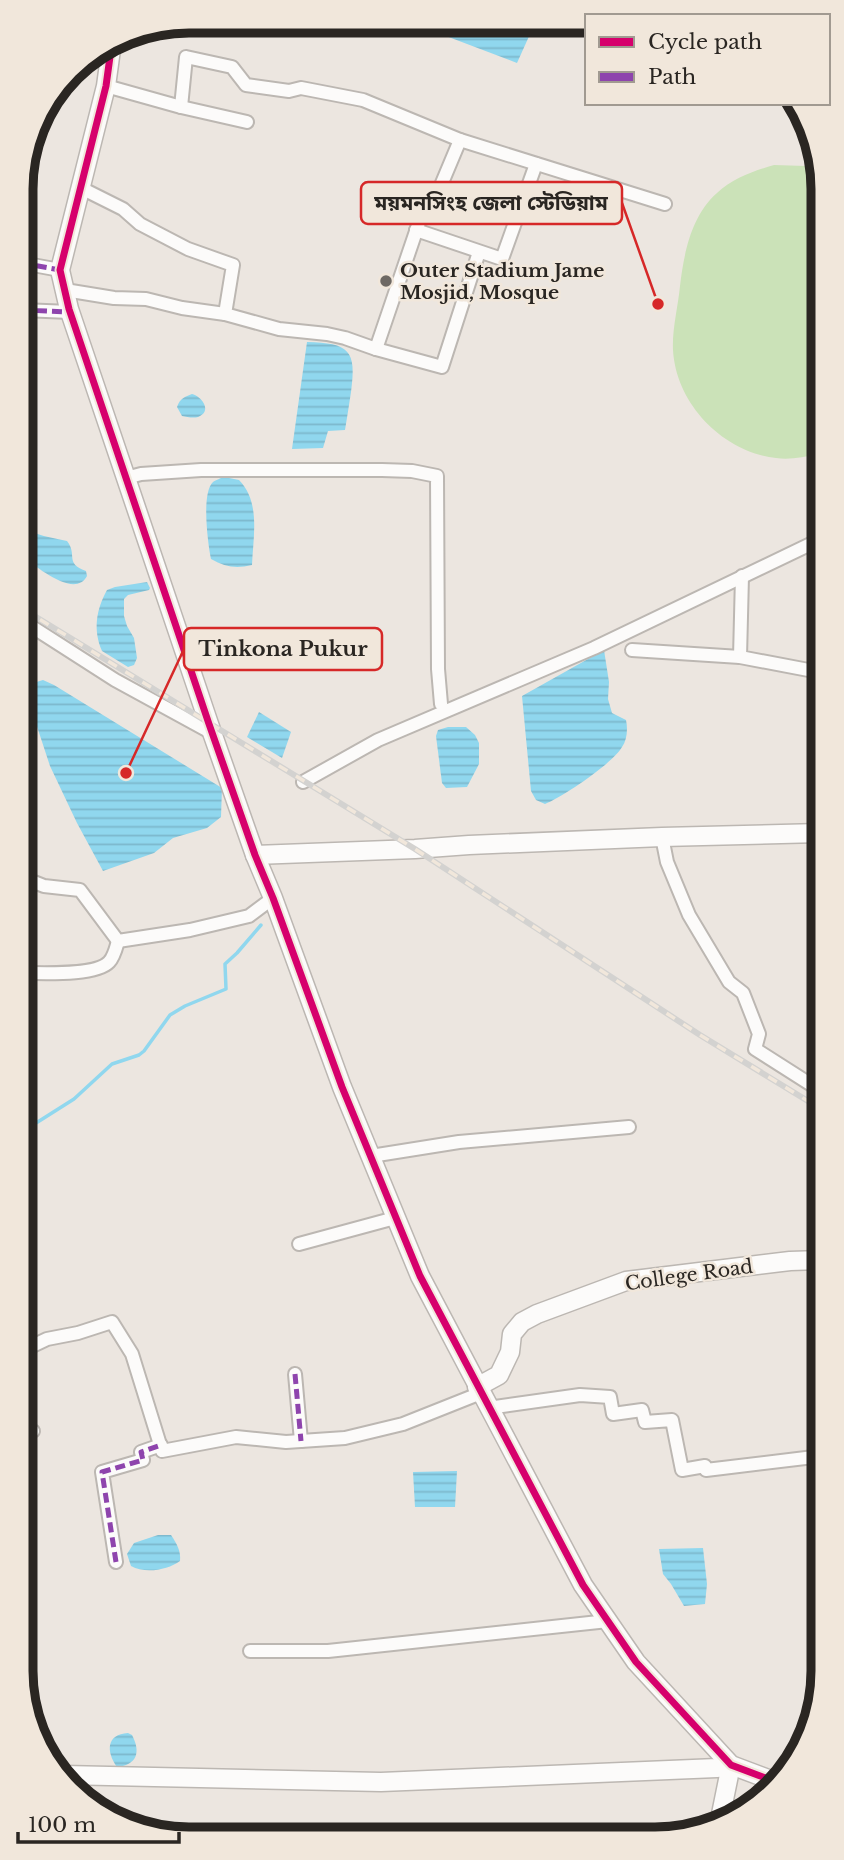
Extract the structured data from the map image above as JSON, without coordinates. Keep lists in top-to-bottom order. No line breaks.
{"streets":{"street":["College Road"]},"places":["Outer Stadium Jame Mosjid, Mosque","ময়মনসিংহ জেলা স্টেডিয়াম","Tinkona Pukur"],"legend":["Cycle path","Path"],"scale_bar":"100 m"}
